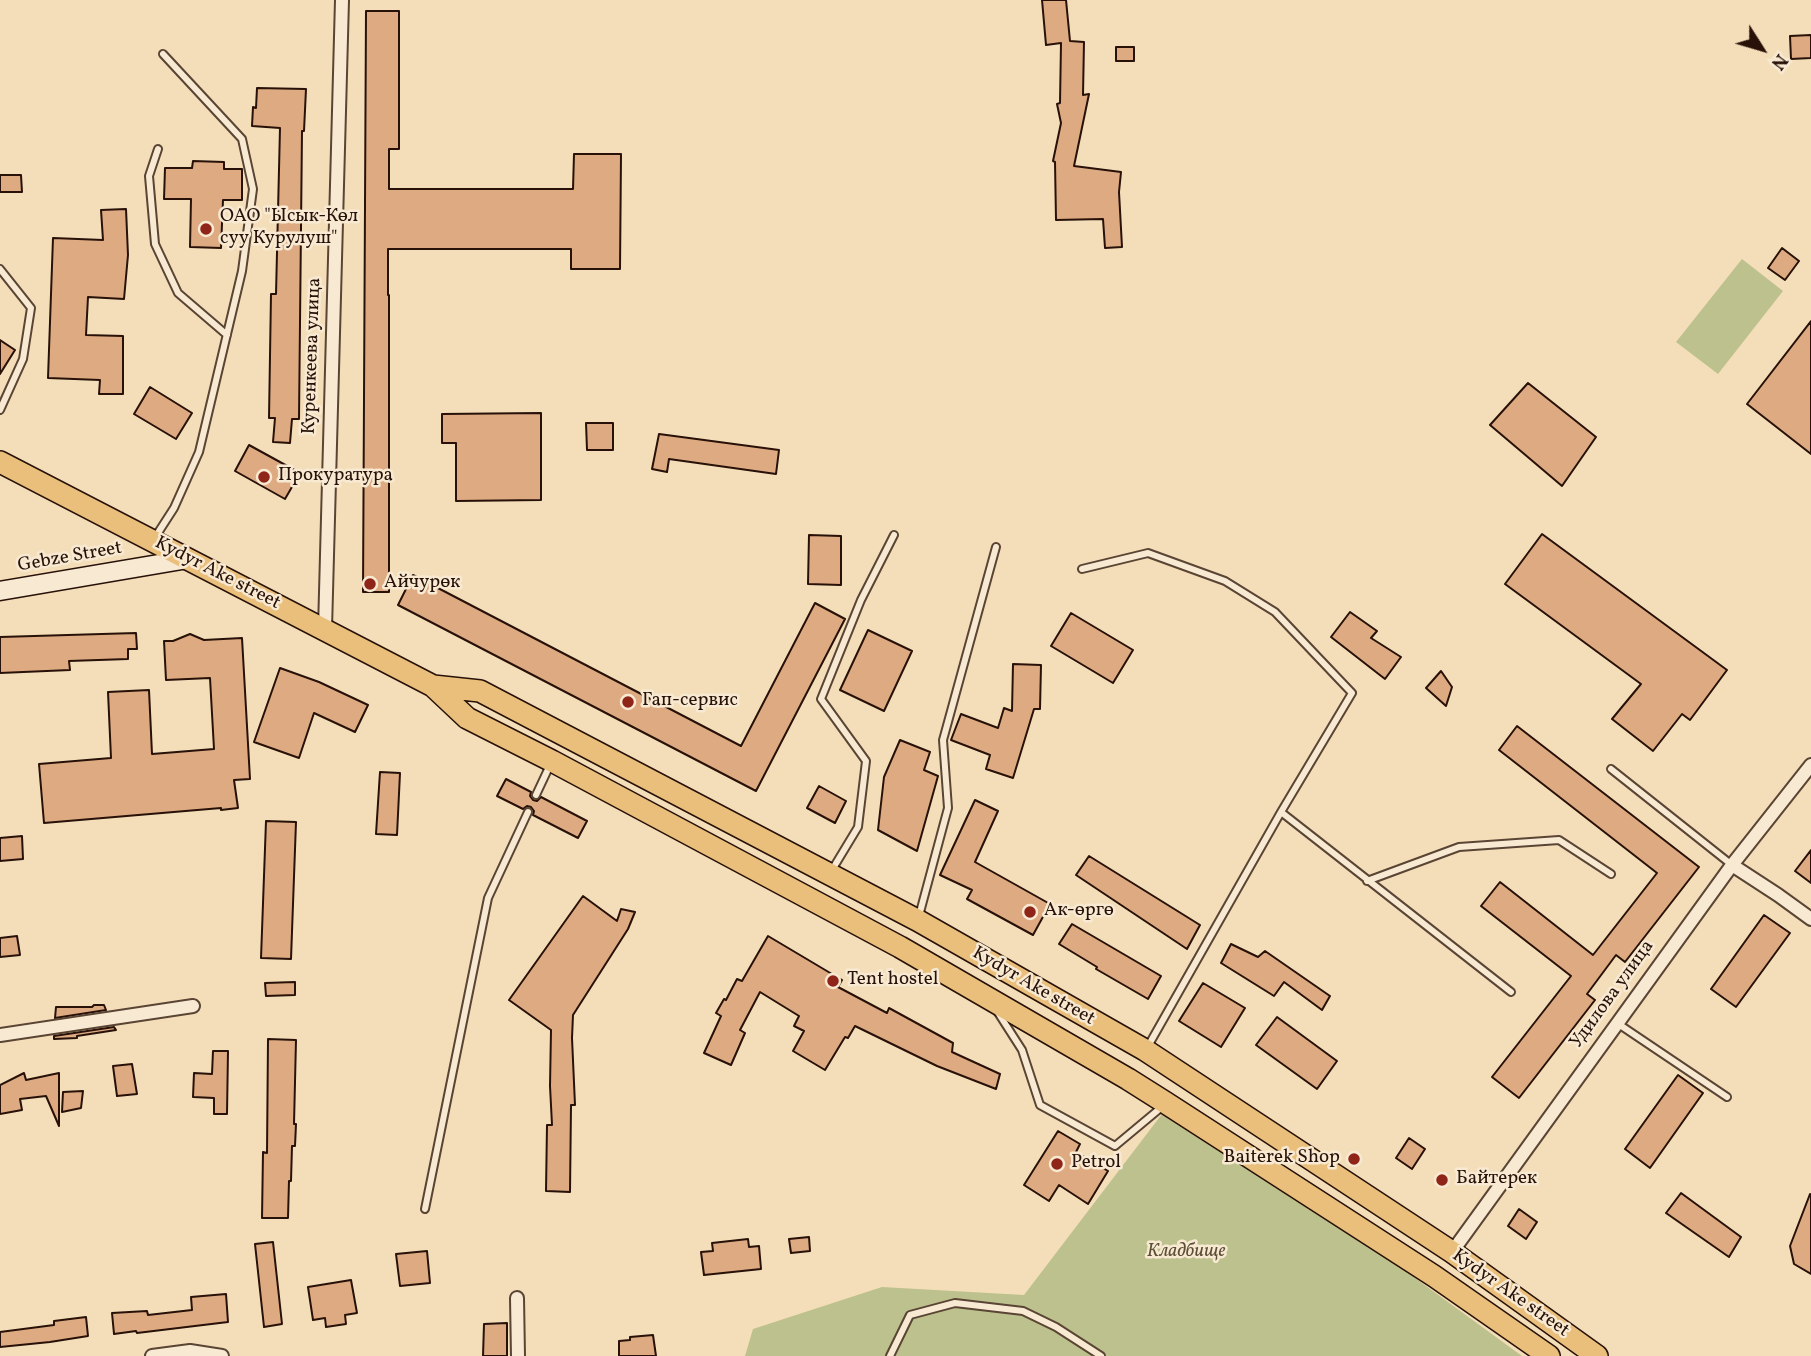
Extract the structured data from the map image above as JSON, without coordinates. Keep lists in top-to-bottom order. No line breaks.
{"streets":{"highway":["Kydyr Ake street"],"main road":["Gebze Street"],"street":["Куренкеева улица","Удилова улица"]},"crossings":[["Куренкеева улица","Kydyr Ake street"],["Gebze Street","Kydyr Ake street"],["Kydyr Ake street","Удилова улица"]],"parks":["Кладбище"],"places":["ОАО \"Ысык-Көл суу Курулуш\"","Прокуратура","Айчурөк","Гап-сервис","Ак-өргө","Tent hostel","Baiterek Shop","Petrol","Байтерек"],"north":"bottom right"}
